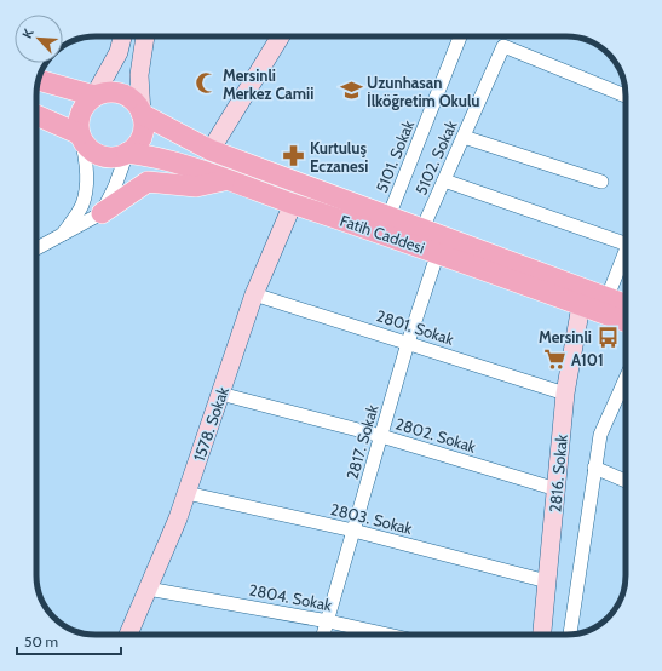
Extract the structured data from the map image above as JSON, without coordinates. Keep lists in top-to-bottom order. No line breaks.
{"streets":{"main road":["Fatih Caddesi"],"street":["5101. Sokak","5102. Sokak","2801. Sokak","1578. Sokak","2802. Sokak","2817. Sokak","2816. Sokak","2803. Sokak","2804. Sokak"]},"crossings":[["5101. Sokak","Fatih Caddesi"],["5102. Sokak","Fatih Caddesi"],["Fatih Caddesi","1578. Sokak"],["Fatih Caddesi","2817. Sokak"],["Fatih Caddesi","2816. Sokak"],["2801. Sokak","1578. Sokak"],["2801. Sokak","2817. Sokak"],["2801. Sokak","2816. Sokak"],["1578. Sokak","2802. Sokak"],["1578. Sokak","2803. Sokak"],["1578. Sokak","2804. Sokak"],["2802. Sokak","2817. Sokak"],["2802. Sokak","2816. Sokak"],["2817. Sokak","2803. Sokak"],["2817. Sokak","2804. Sokak"],["2816. Sokak","2803. Sokak"]],"places":{"mosque":["Mersinli Merkez Camii"],"school or university":["Uzunhasan İlköğretim Okulu"],"pharmacy":["Kurtuluş Eczanesi"],"bus stop":["Mersinli"],"supermarket":["A101"]},"scale_bar":"50 m","north":"top left"}
